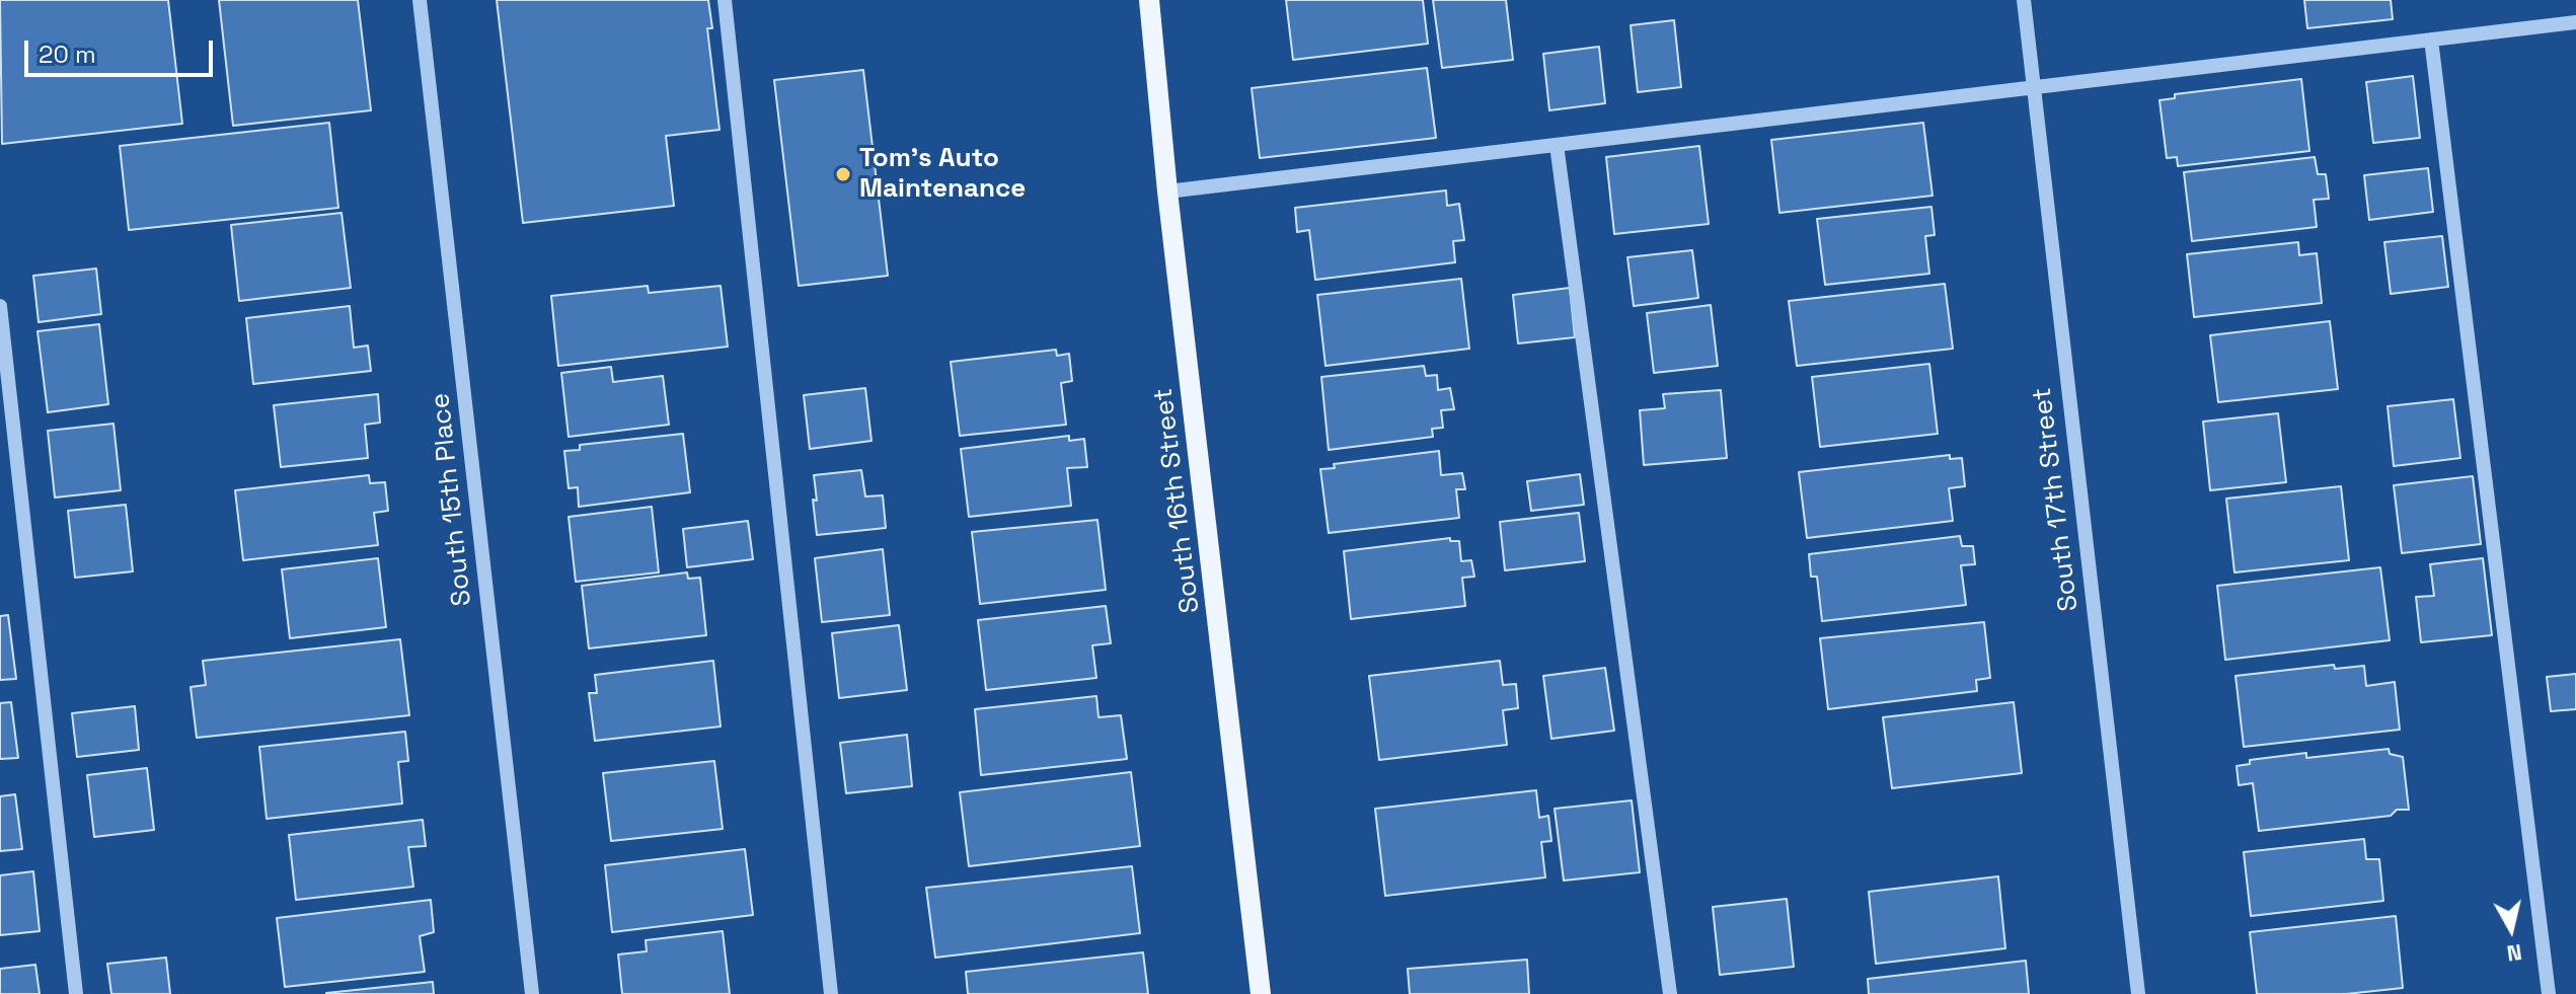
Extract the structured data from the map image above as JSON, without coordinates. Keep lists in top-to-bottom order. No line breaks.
{"streets":{"main road":["South 16th Street"],"street":["South 15th Place","South 17th Street"]},"places":["Tom's Auto Maintenance"],"scale_bar":"20 m","north":"bottom"}
